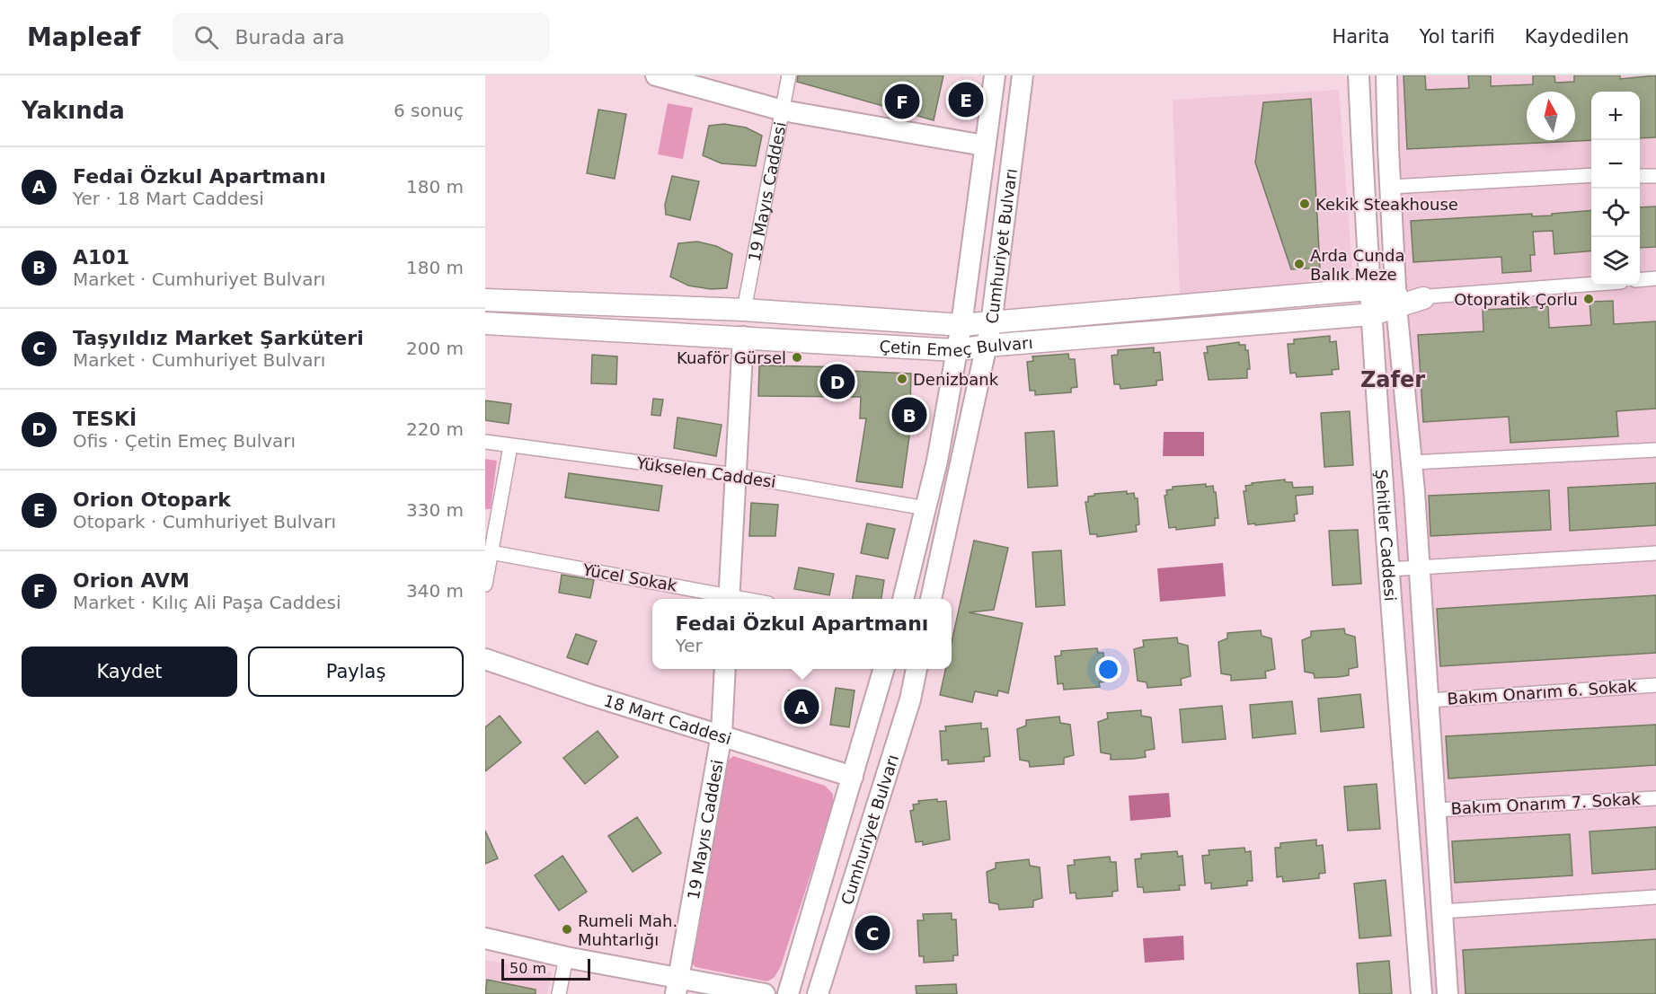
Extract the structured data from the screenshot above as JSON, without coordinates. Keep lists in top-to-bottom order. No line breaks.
{"streets":{"main road":["Çetin Emeç Bulvarı"],"street":["19 Mayıs Caddesi","Cumhuriyet Bulvarı","Yükselen Caddesi","Şehitler Caddesi","Yücel Sokak","Bakım Onarım 6. Sokak","18 Mart Caddesi","Bakım Onarım 7. Sokak"]},"crossings":[["19 Mayıs Caddesi","Çetin Emeç Bulvarı"],["19 Mayıs Caddesi","18 Mart Caddesi"],["Cumhuriyet Bulvarı","Çetin Emeç Bulvarı"],["Cumhuriyet Bulvarı","Yükselen Caddesi"],["Cumhuriyet Bulvarı","18 Mart Caddesi"],["Çetin Emeç Bulvarı","Şehitler Caddesi"],["Şehitler Caddesi","Bakım Onarım 6. Sokak"],["Şehitler Caddesi","Bakım Onarım 7. Sokak"]],"districts":["Zafer"],"places":["Kekik Steakhouse","Arda Cunda Balık Meze","Otopratik Çorlu","Kuaför Gürsel","Denizbank","Rumeli Mah. Muhtarlığı"],"scale_bar":"50 m","north":"top","page":{"header":"Mapleaf","search":"Burada ara","nav":["Harita","Yol tarifi","Kaydedilen"],"heading":["Yakında","6 sonuç"],"pins":["E","F","D","B","A","C"],"map_buttons":["+","−"],"list":[{"mark":"A","name":"Fedai Özkul Apartmanı","note":"Yer · 18 Mart Caddesi","value":"180 m"},{"mark":"B","name":"A101","note":"Market · Cumhuriyet Bulvarı","value":"180 m"},{"mark":"C","name":"Taşyıldız Market Şarküteri","note":"Market · Cumhuriyet Bulvarı","value":"200 m"},{"mark":"D","name":"TESKİ","note":"Ofis · Çetin Emeç Bulvarı","value":"220 m"},{"mark":"E","name":"Orion Otopark","note":"Otopark · Cumhuriyet Bulvarı","value":"330 m"},{"mark":"F","name":"Orion AVM","note":"Market · Kılıç Ali Paşa Caddesi","value":"340 m"}],"popup":["Fedai Özkul Apartmanı","Yer"],"buttons":["Kaydet","Paylaş"],"scale":"50 m"}}
